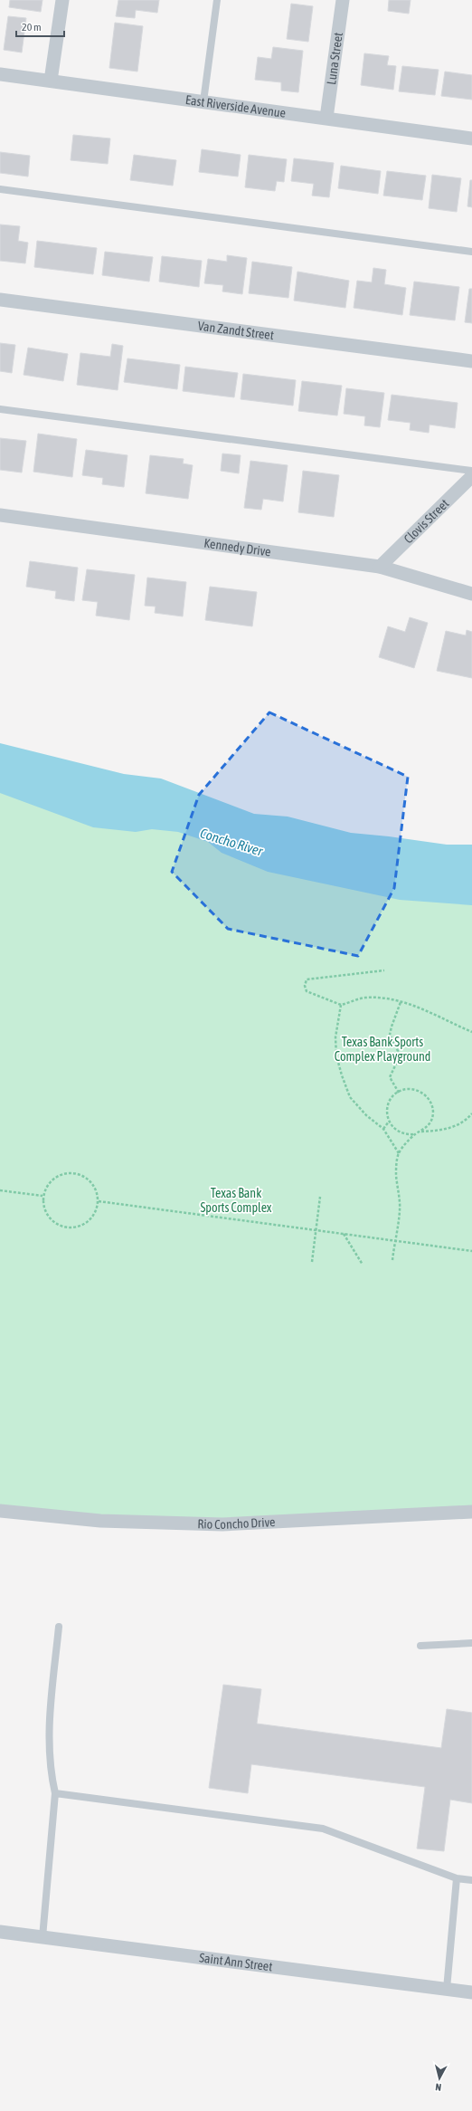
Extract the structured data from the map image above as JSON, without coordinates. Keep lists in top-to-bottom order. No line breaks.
{"streets":{"street":["Luna Street","East Riverside Avenue","Van Zandt Street","Clovis Street","Kennedy Drive","Rio Concho Drive","Saint Ann Street"]},"crossings":[["Luna Street","East Riverside Avenue"],["Clovis Street","Kennedy Drive"]],"water":["Concho River"],"parks":["Texas Bank Sports Complex Playground","Texas Bank Sports Complex"],"scale_bar":"20 m","north":"bottom"}
